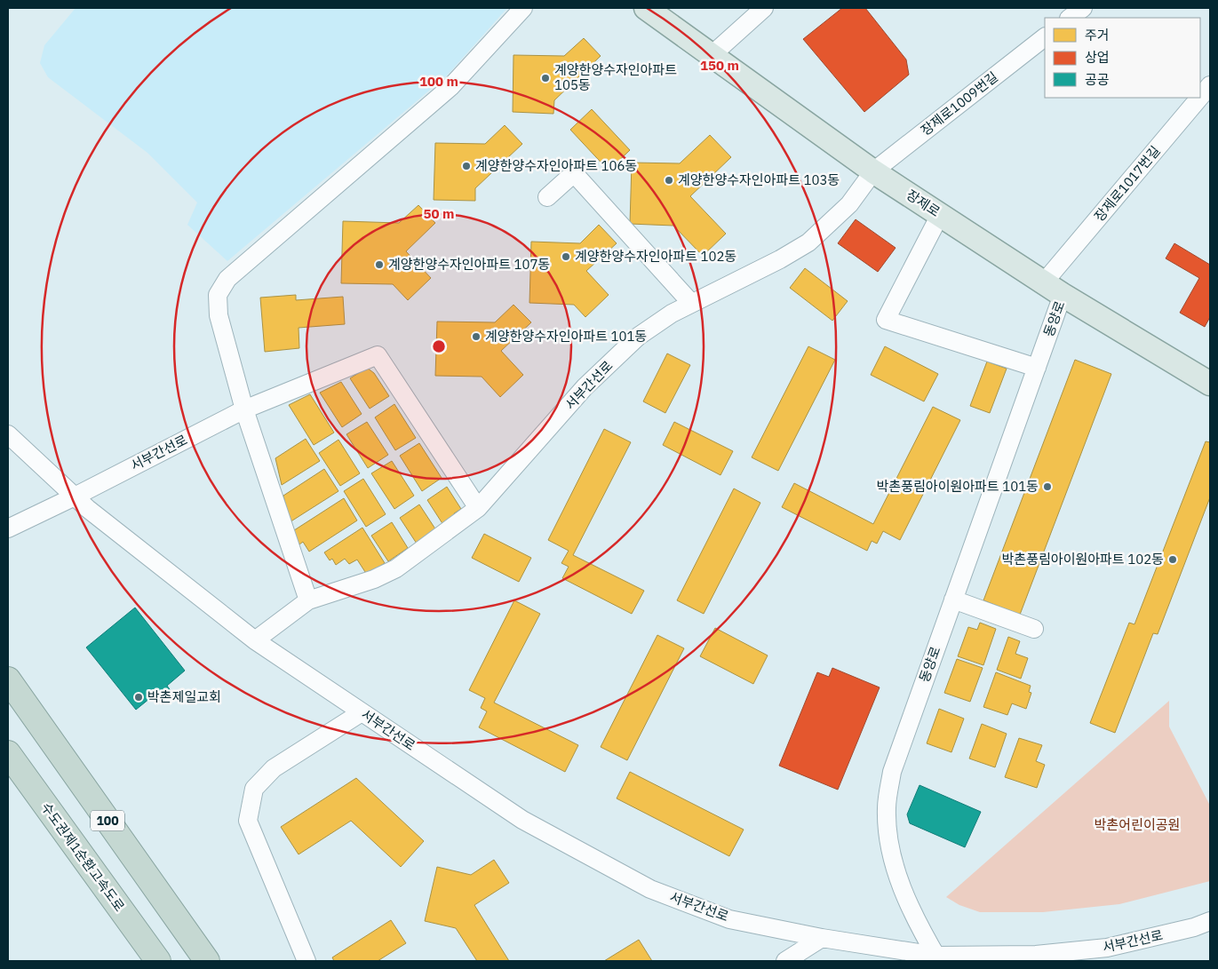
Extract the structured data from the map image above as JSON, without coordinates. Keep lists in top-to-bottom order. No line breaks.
{"streets":{"highway":["100","수도권제1순환고속도로"],"main road":["장제로"],"street":["장제로1009번길","장제로1017번길","동양로","서부간선로"]},"crossings":[["장제로1009번길","장제로"],["장제로1009번길","서부간선로"],["장제로1017번길","장제로"],["장제로1017번길","동양로"],["장제로","동양로"],["장제로","서부간선로"],["동양로","서부간선로"]],"parks":["박촌어린이공원"],"places":["계양한양수자인아파트 105동","계양한양수자인아파트 106동","계양한양수자인아파트 103동","계양한양수자인아파트 102동","계양한양수자인아파트 107동","계양한양수자인아파트 101동","박촌풍림아이원아파트 101동","박촌풍림아이원아파트 102동","박촌제일교회"],"legend":["주거","상업","공공"],"rings":["150 m","100 m","50 m"]}
